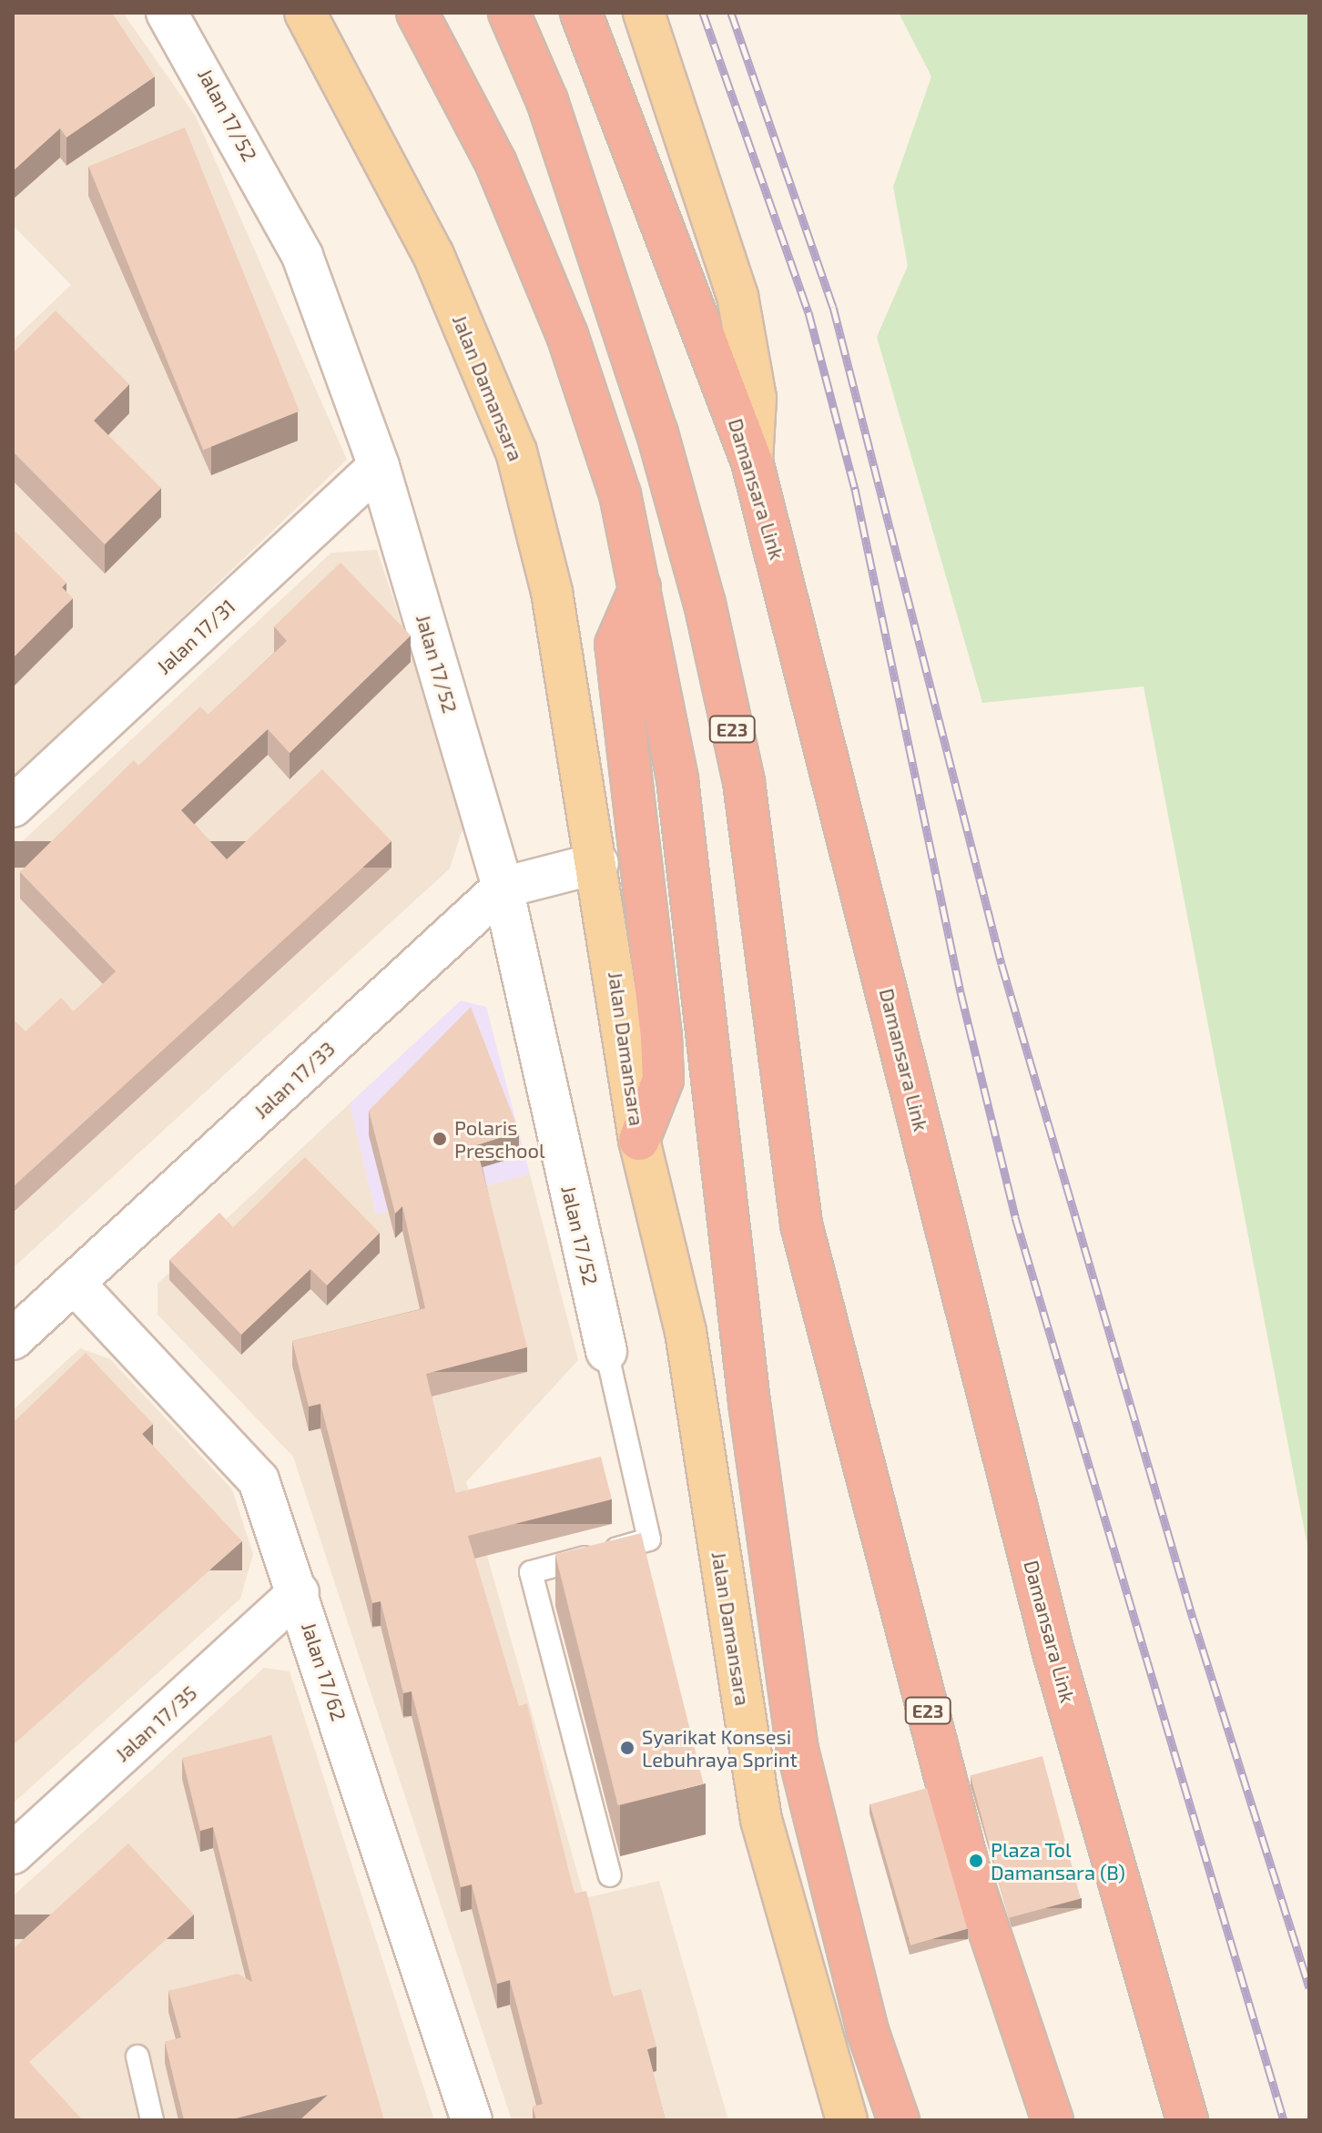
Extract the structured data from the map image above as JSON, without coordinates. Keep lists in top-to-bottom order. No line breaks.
{"streets":{"highway":["Damansara Link","E23"],"main road":["Jalan Damansara"],"street":["Jalan 17/52","Jalan 17/31","Jalan 17/33","Jalan 17/62","Jalan 17/35"]},"crossings":[["Jalan 17/52","Jalan 17/31"],["Jalan 17/52","Jalan 17/33"],["Jalan Damansara","Jalan 17/33"],["Jalan 17/33","Jalan 17/62"],["Jalan 17/62","Jalan 17/35"]],"places":["Polaris Preschool","Syarikat Konsesi Lebuhraya Sprint","Plaza Tol Damansara (B)"]}
